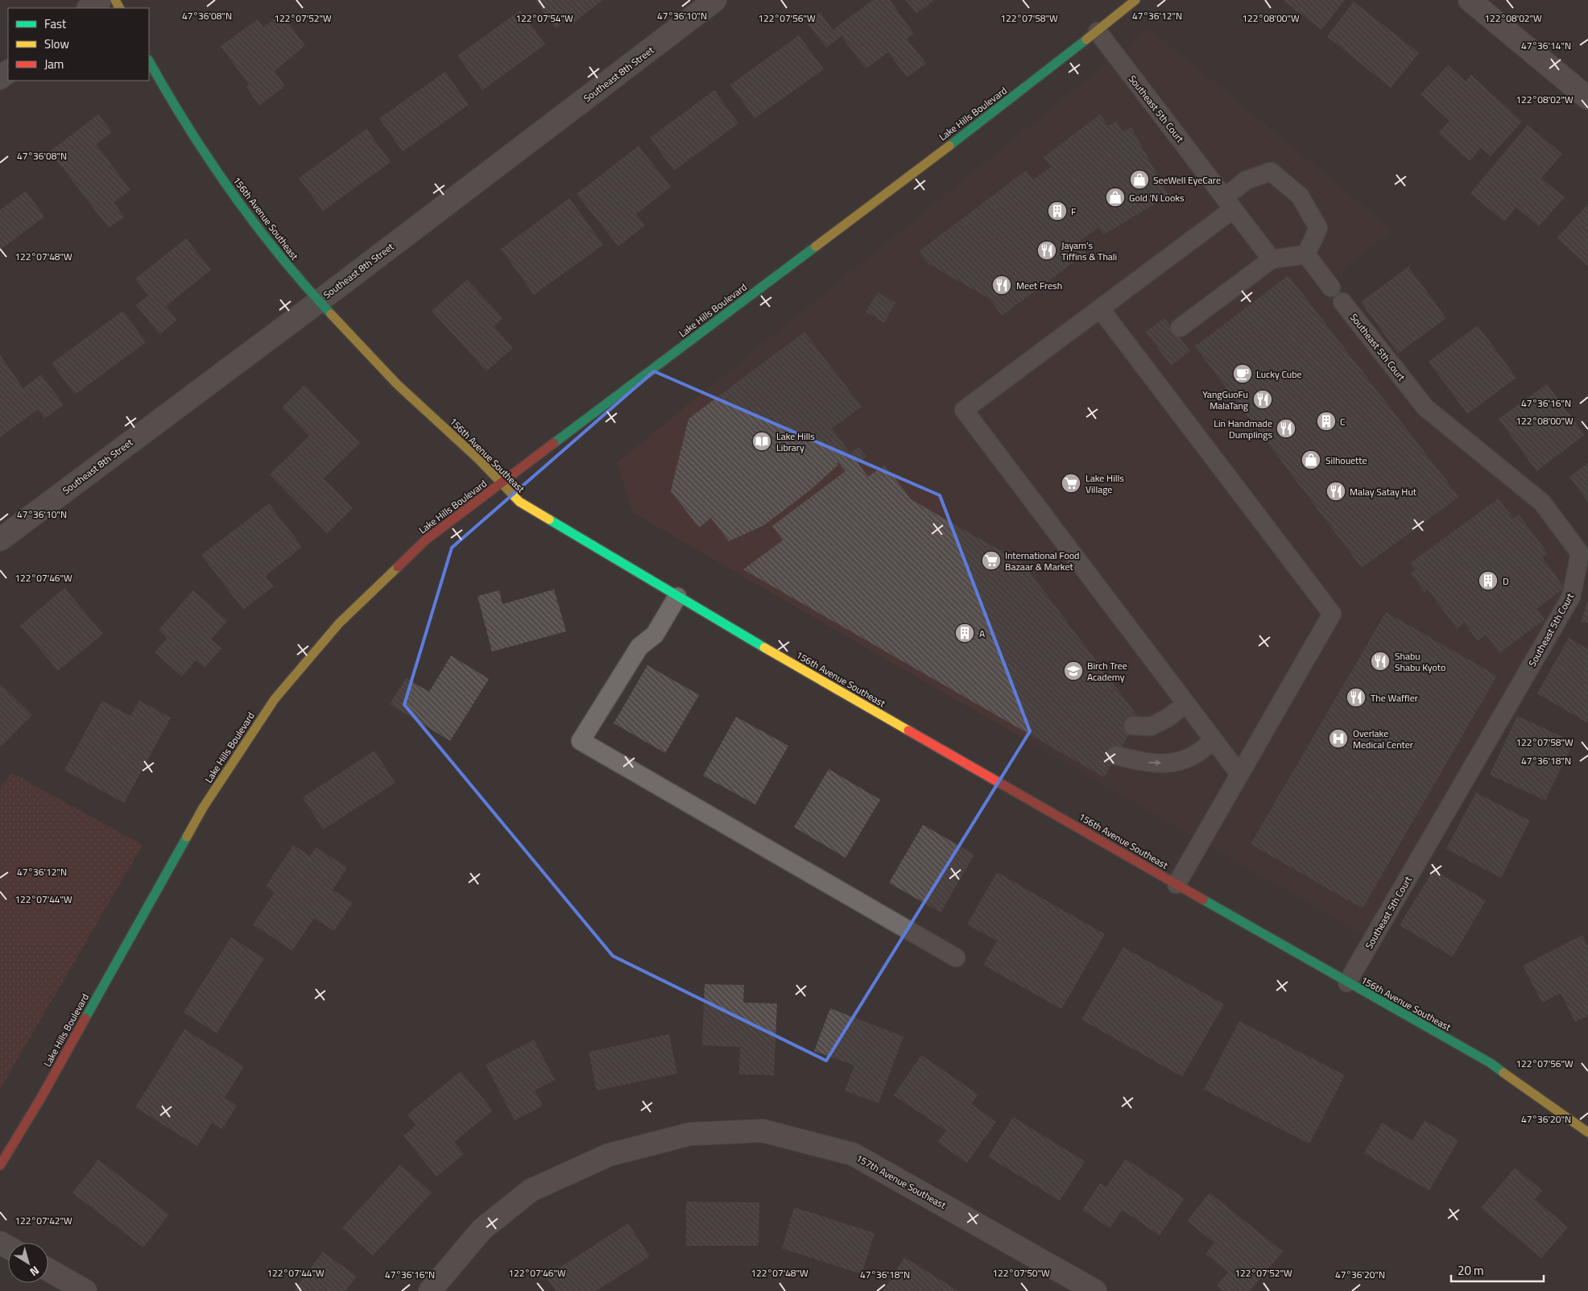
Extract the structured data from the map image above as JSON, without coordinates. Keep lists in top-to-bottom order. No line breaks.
{"streets":{"street":["Southeast 8th Street","Lake Hills Boulevard","156th Avenue Southeast","157th Avenue Southeast"],"lane":["Southeast 5th Court"]},"crossings":[["Southeast 8th Street","156th Avenue Southeast"],["Southeast 5th Court","Lake Hills Boulevard"],["Southeast 5th Court","156th Avenue Southeast"],["Lake Hills Boulevard","156th Avenue Southeast"]],"places":{"shop":["SeeWell EyeCare","Gold ‘N Looks","Silhouette"],"building":["F","C","D","A"],"restaurant":["Jayam’s Tiffins & Thali","Meet Fresh","YangGuoFu MalaTang","Lin Handmade Dumplings","Malay Satay Hut","Shabu Shabu Kyoto","The Waffler"],"cafe":["Lucky Cube"],"library":["Lake Hills Library"],"supermarket":["Lake Hills Village","International Food Bazaar & Market"],"school or university":["Birch Tree Academy"],"hospital":["Overlake Medical Center"]},"legend":["Fast","Slow","Jam"],"scale_bar":"20 m","north":"bottom right","coordinates":["47°36'08\"N","47°36'10\"N","47°36'12\"N","122°07'52\"W","122°07'54\"W","122°07'56\"W","122°07'58\"W","122°08'02\"W","122°08'00\"W","47°36'14\"N","122°07'48\"W","47°36'16\"N","122°07'46\"W","47°36'18\"N","122°07'44\"W","47°36'20\"N","122°07'42\"W","122°07'50\"W"]}
